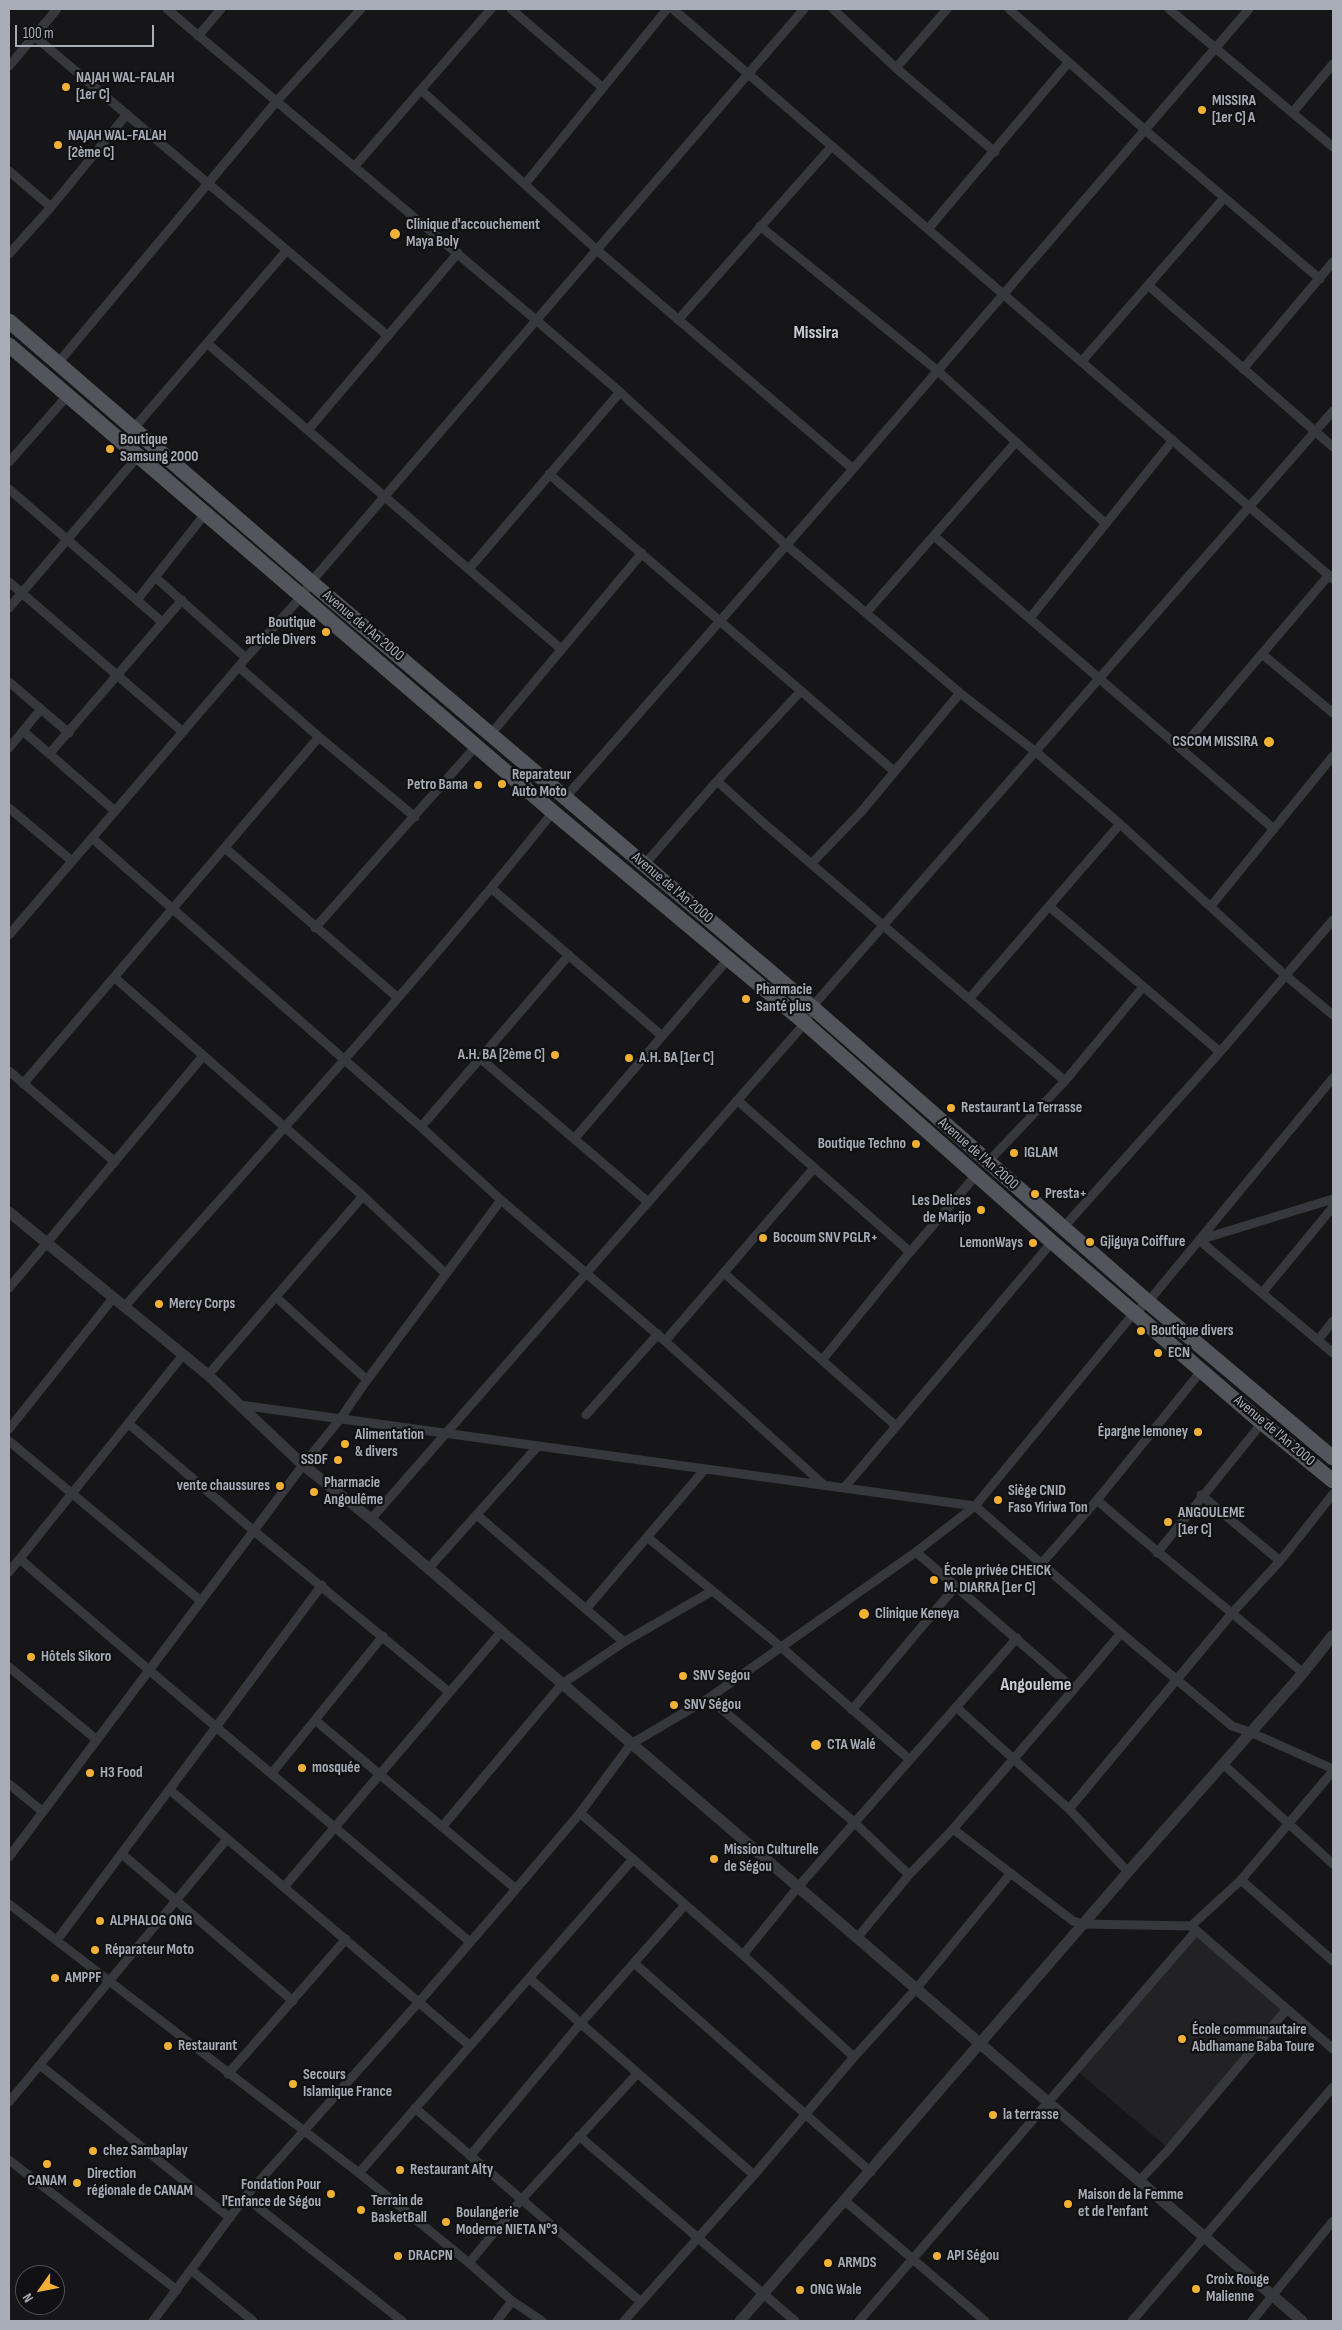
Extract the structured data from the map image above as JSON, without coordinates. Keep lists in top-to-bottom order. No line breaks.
{"streets":{"main road":["Avenue de l'An 2000"]},"districts":["Missira","Angouleme"],"places":["NAJAH WAL-FALAH [1er C]","MISSIRA [1er C] A","NAJAH WAL-FALAH [2ème C]","Clinique d'accouchement Maya Boly","Boutique Samsung 2000","Boutique article Divers","CSCOM MISSIRA","Reparateur Auto Moto","Petro Bama","Pharmacie Santé plus","A.H. BA [2ème C]","A.H. BA [1er C]","Restaurant La Terrasse","Boutique Techno","IGLAM","Presta+","Les Delices de Marijo","Bocoum SNV PGLR+","Gjiguya Coiffure","LemonWays","Mercy Corps","Boutique divers","ECN","Épargne lemoney","Alimentation & divers","SSDF","vente chaussures","Pharmacie Angoulême","Siège CNID Faso Yiriwa Ton","ANGOULEME [1er C]","École privée CHEICK M. DIARRA [1er C]","Clinique Keneya","Hôtels Sikoro","SNV Segou","SNV Ségou","CTA Walé","mosquée","H3 Food","Mission Culturelle de Ségou","ALPHALOG ONG","Réparateur Moto","AMPPF","École communautaire Abdhamane Baba Toure","Restaurant","Secours Islamique France","la terrasse","chez Sambaplay","CANAM","Restaurant Alty","Direction régionale de CANAM","Fondation Pour l'Enfance de Ségou","Maison de la Femme et de l'enfant","Terrain de BasketBall","Boulangerie Moderne NIETA N°3","DRACPN","API Ségou","ARMDS","Croix Rouge Malienne","ONG Wale"],"scale_bar":"100 m","north":"bottom left"}
